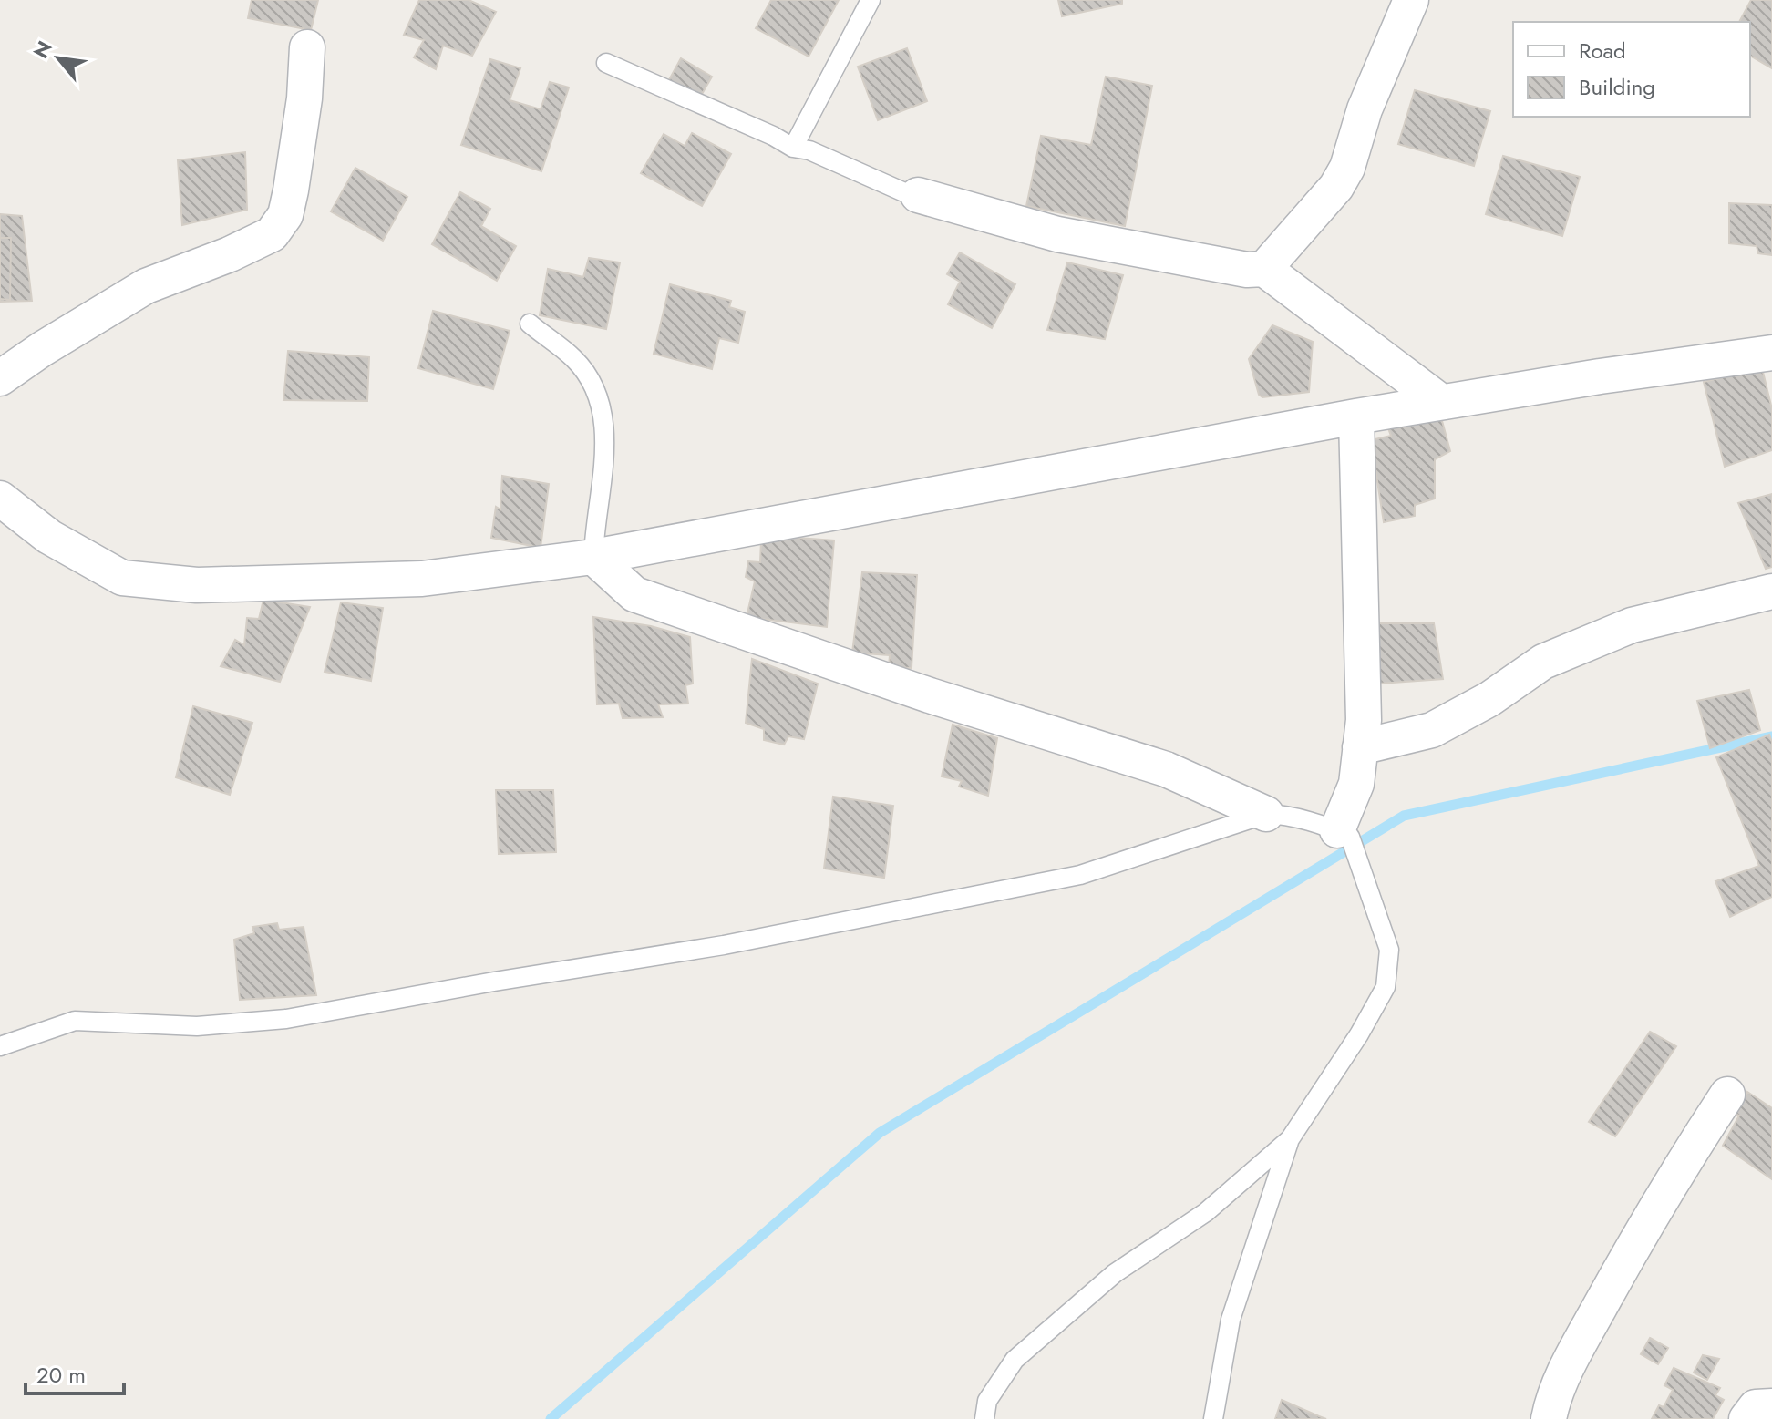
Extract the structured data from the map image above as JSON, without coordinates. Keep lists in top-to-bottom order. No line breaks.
{"legend":["Road","Building"],"scale_bar":"20 m","north":"top left"}
